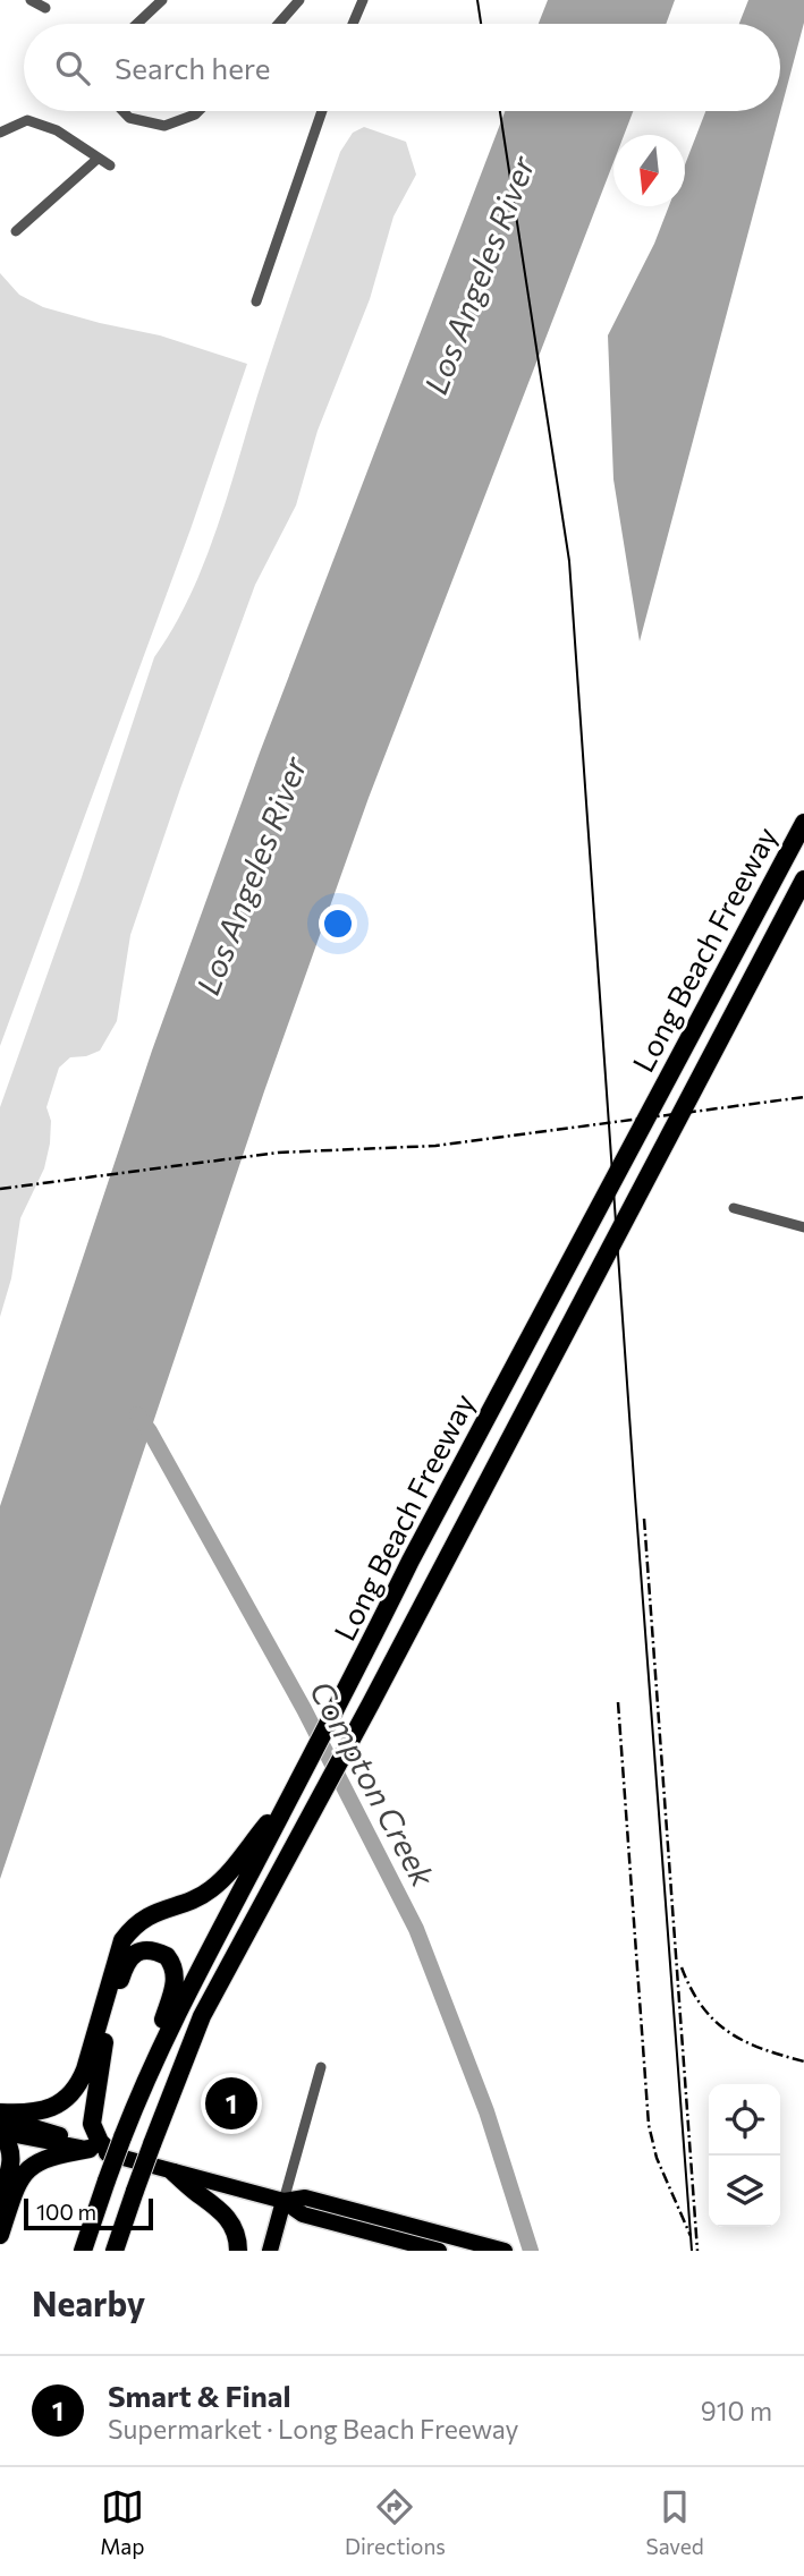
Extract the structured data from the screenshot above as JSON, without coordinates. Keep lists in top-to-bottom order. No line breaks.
{"streets":{"highway":["Long Beach Freeway"]},"water":["Los Angeles River","Compton Creek"],"scale_bar":"100 m","north":"bottom","page":{"search":"Search here","pins":"1","scale":"100 m","heading":"Nearby","list":[{"mark":"1","name":"Smart & Final","note":"Supermarket · Long Beach Freeway","value":"910 m"}],"nav":["Map","Directions","Saved"]}}
